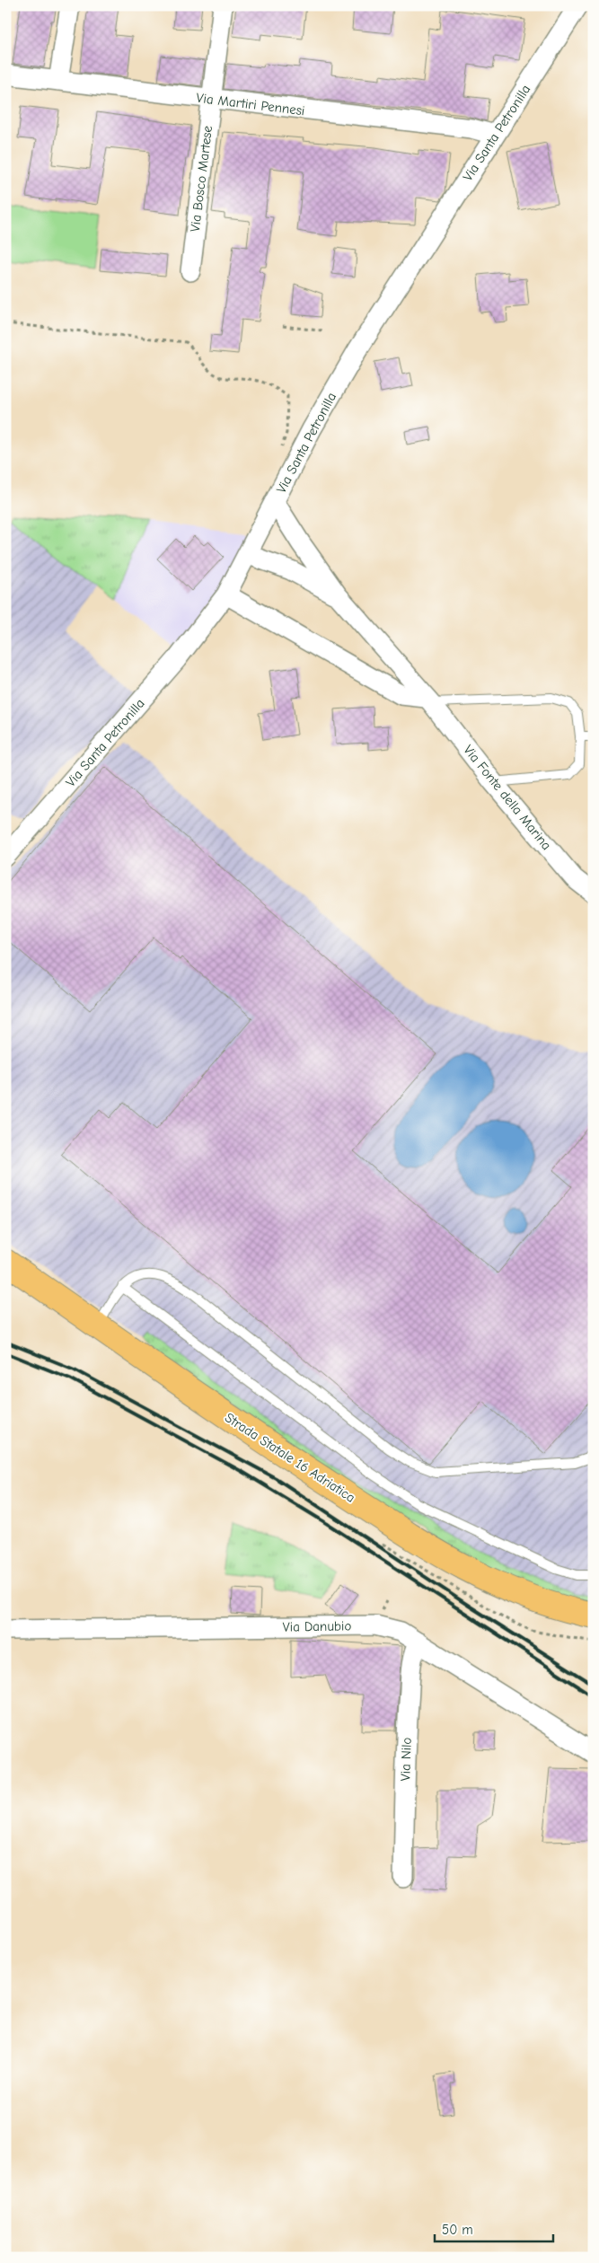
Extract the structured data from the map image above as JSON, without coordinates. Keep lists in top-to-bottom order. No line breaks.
{"streets":{"main road":["Strada Statale 16 Adriatica"],"street":["Via Martiri Pennesi","Via Santa Petronilla","Via Bosco Martese","Via Fonte della Marina","Via Danubio","Via Nilo"]},"crossings":[["Via Martiri Pennesi","Via Santa Petronilla"],["Via Martiri Pennesi","Via Bosco Martese"],["Via Santa Petronilla","Via Fonte della Marina"],["Via Danubio","Via Nilo"]],"scale_bar":"50 m"}
